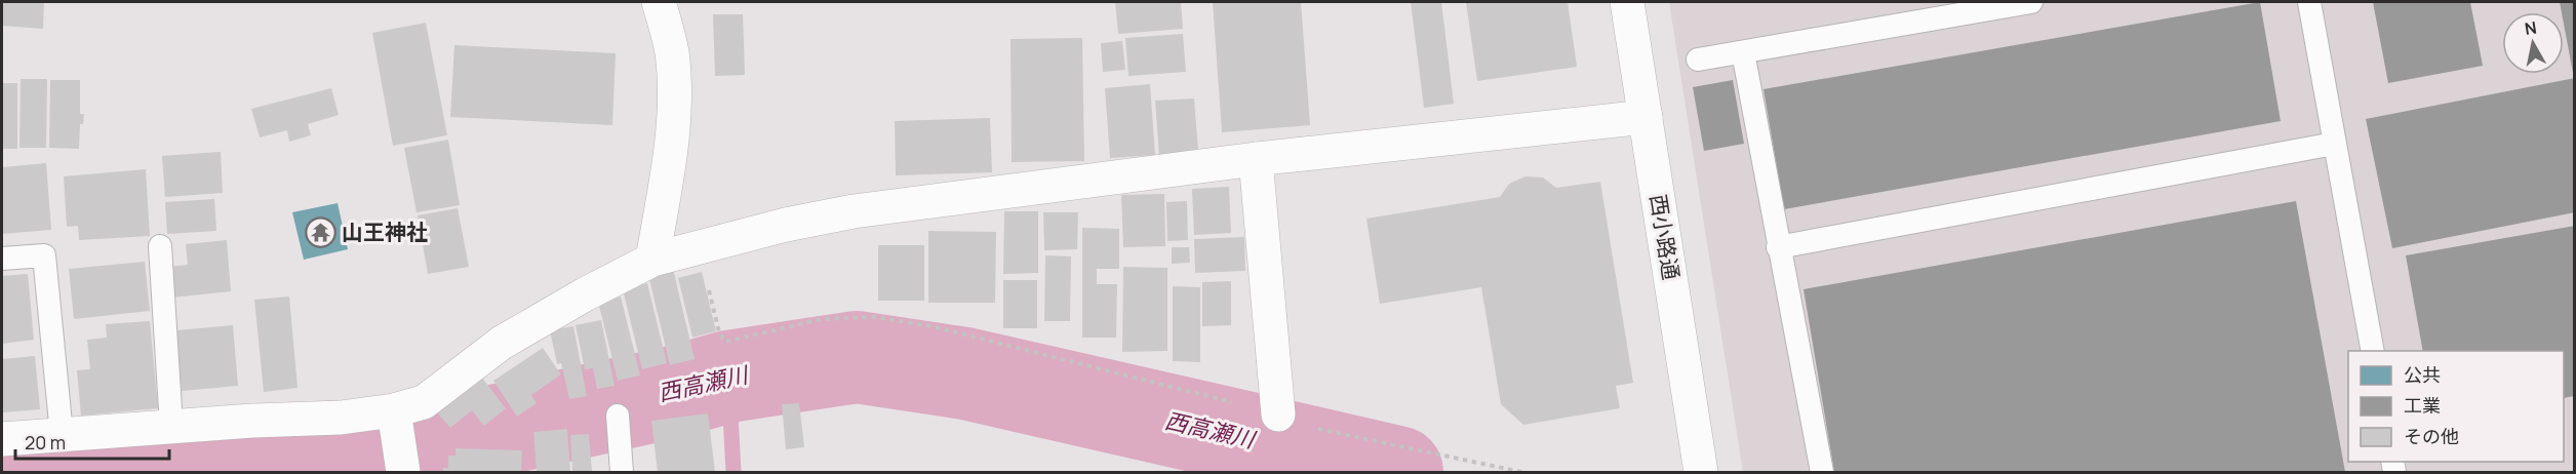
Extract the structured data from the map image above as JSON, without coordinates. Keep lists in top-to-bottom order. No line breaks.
{"streets":{"street":["西小路通"]},"water":["西高瀬川"],"places":{"temple":["山王神社"]},"legend":["公共","工業","その他"],"scale_bar":"20 m","north":"top"}
